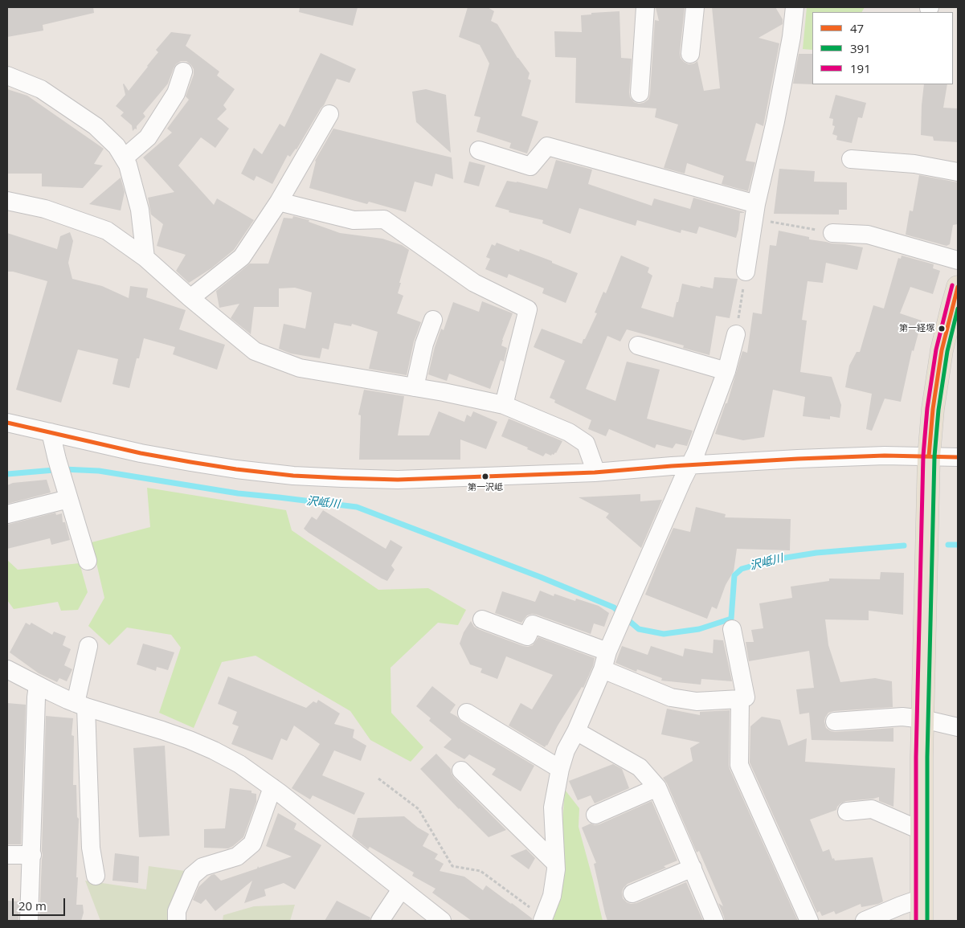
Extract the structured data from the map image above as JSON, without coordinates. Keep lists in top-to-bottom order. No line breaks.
{"water":["沢岻川"],"places":["第一経塚","第一沢岻"],"lines":["transit line 191","transit line 47","transit line 391"],"legend":["47","391","191"],"scale_bar":"20 m"}
